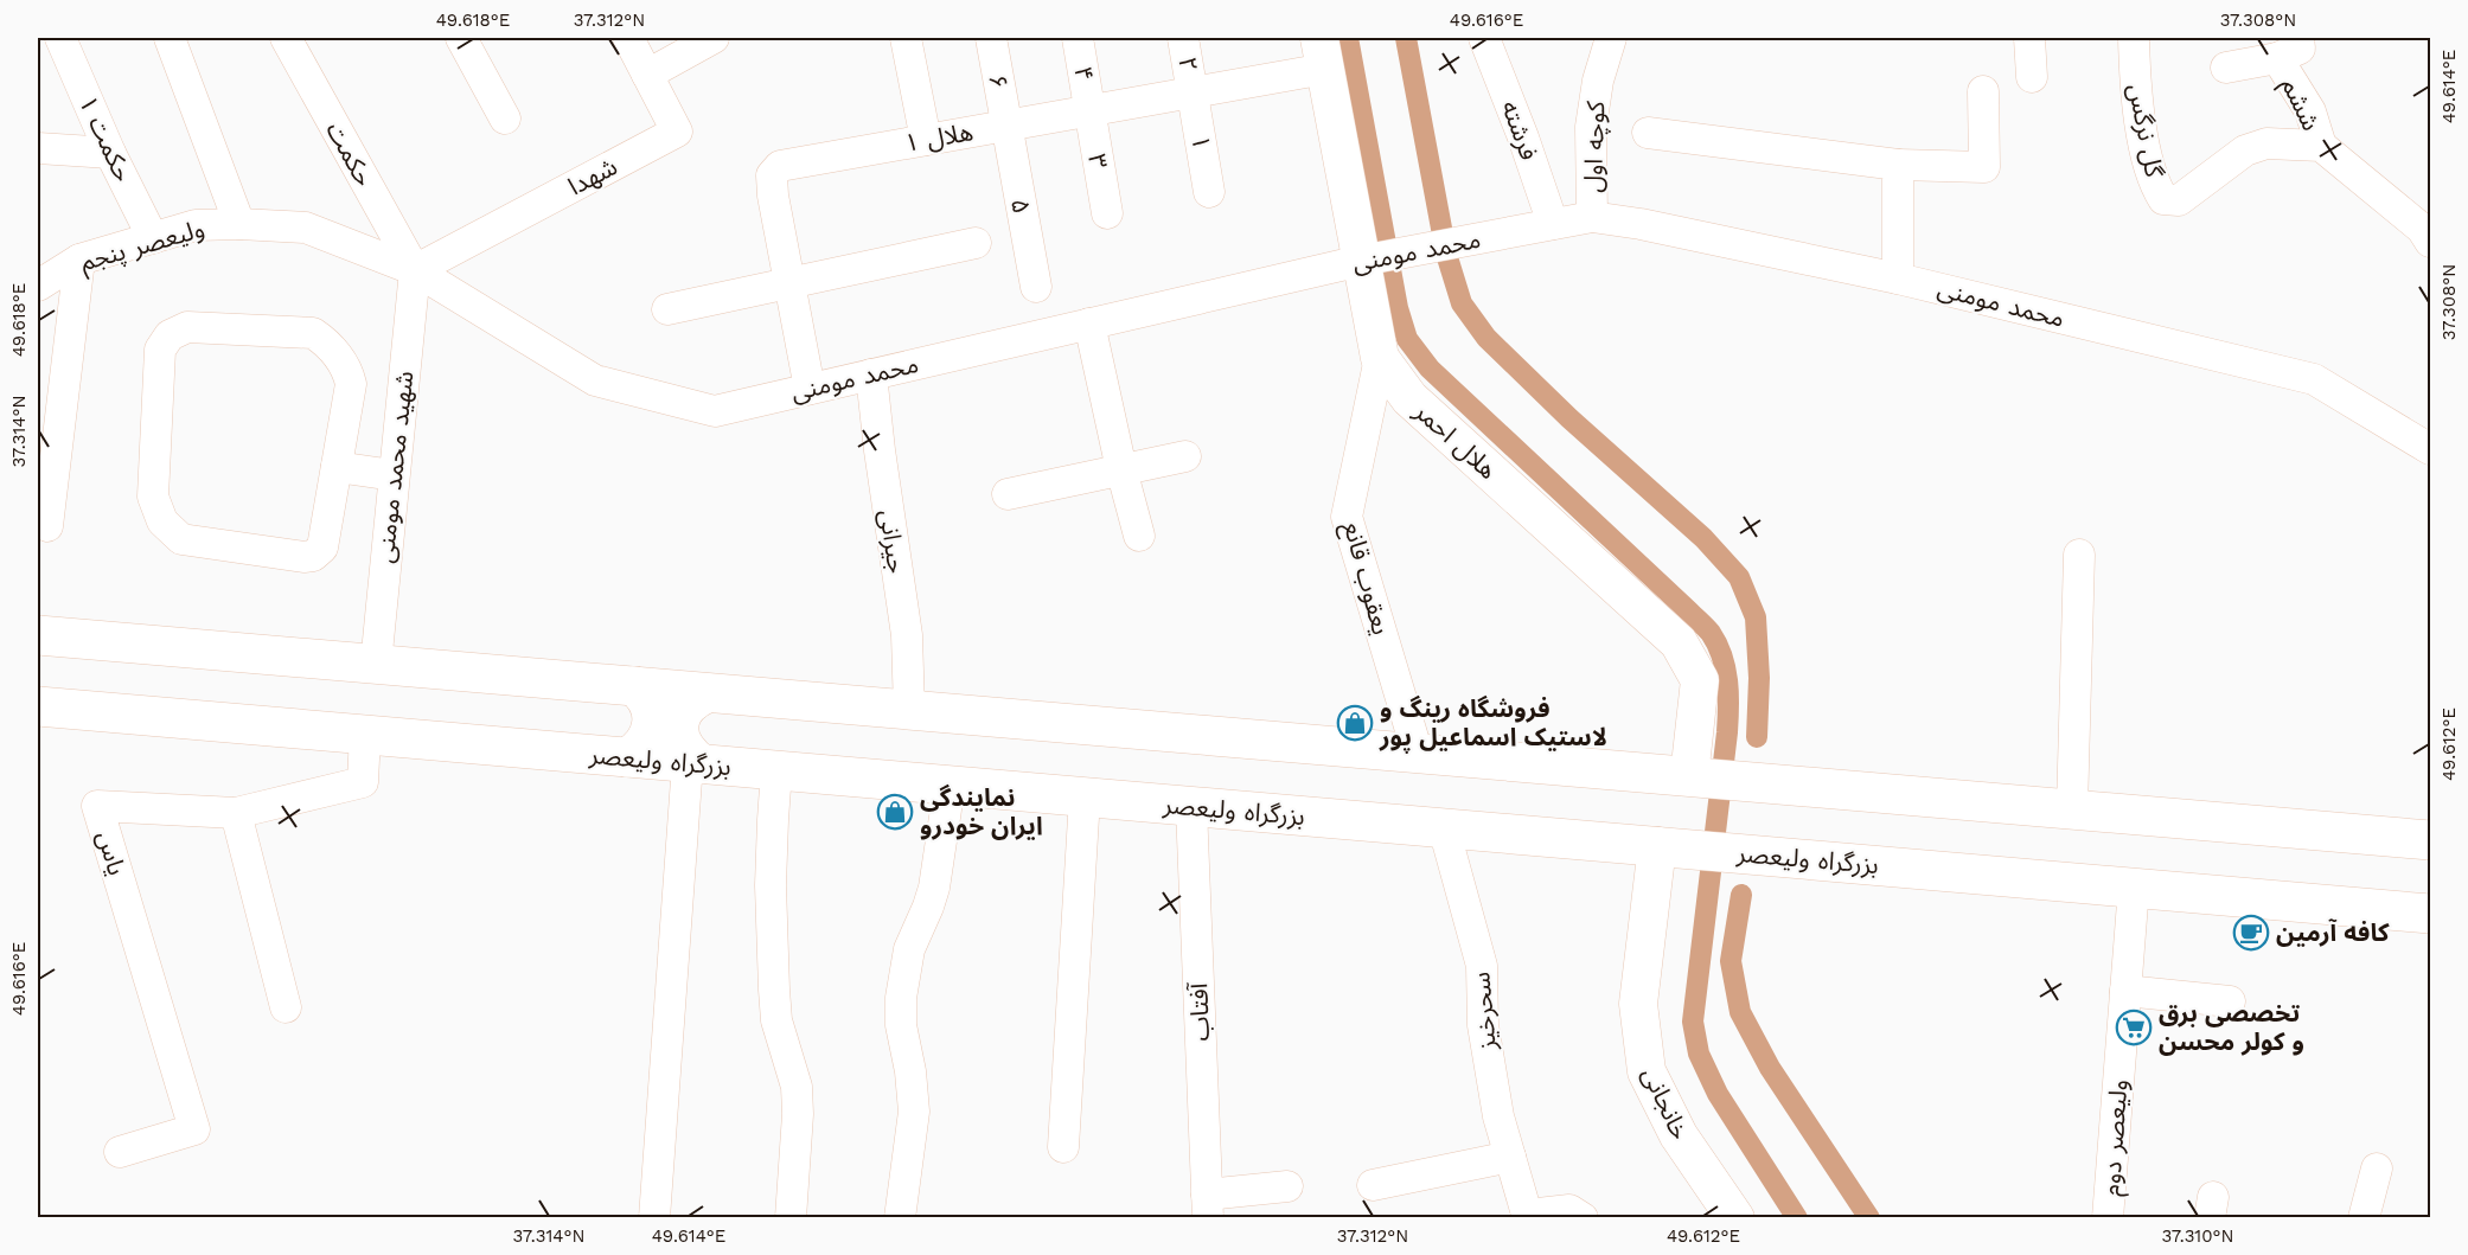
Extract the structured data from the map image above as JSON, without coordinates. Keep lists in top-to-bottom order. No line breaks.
{"streets":{"highway":["بزرگراه ولیعصر"],"main road":["هلال احمر","خانجانی"],"street":["۲","۴","۶","ششم","فرشته","گل نرگس","هلال ۱","حکمت ۱","۱","کوچه اول","حکمت","۳","شهدا","۵","ولیعصر پنجم","محمد مومنی","شهید محمد مومنی","جیرانی","یعقوب قانع","یاس","سحرخیز","آفتاب","ولیعصر دوم"]},"crossings":[["۲","هلال ۱"],["۲","۱"],["۴","هلال ۱"],["۴","۳"],["۶","هلال ۱"],["۶","۵"],["ششم","گل نرگس"],["فرشته","محمد مومنی"],["هلال ۱","۱"],["هلال ۱","۳"],["هلال ۱","۵"],["هلال ۱","محمد مومنی"],["هلال ۱","هلال احمر"],["حکمت ۱","ولیعصر پنجم"],["کوچه اول","محمد مومنی"],["حکمت","شهدا"],["حکمت","ولیعصر پنجم"],["حکمت","محمد مومنی"],["حکمت","شهید محمد مومنی"],["شهدا","ولیعصر پنجم"],["شهدا","محمد مومنی"],["شهدا","شهید محمد مومنی"],["ولیعصر پنجم","محمد مومنی"],["ولیعصر پنجم","شهید محمد مومنی"],["محمد مومنی","هلال احمر"],["محمد مومنی","شهید محمد مومنی"],["محمد مومنی","جیرانی"],["هلال احمر","یعقوب قانع"],["بزرگراه ولیعصر","یاس"],["بزرگراه ولیعصر","سحرخیز"],["بزرگراه ولیعصر","آفتاب"],["بزرگراه ولیعصر","خانجانی"],["بزرگراه ولیعصر","ولیعصر دوم"]],"places":{"shop":["فروشگاه رینگ و لاستیک اسماعیل پور","نمایندگی ایران خودرو"],"cafe":["کافه آرمین"],"supermarket":["تخصصی برق و کولر محسن"]},"coordinates":["49.618°E","37.312°N","49.616°E","37.308°N","49.614°E","37.314°N","49.612°E","37.310°N"]}
